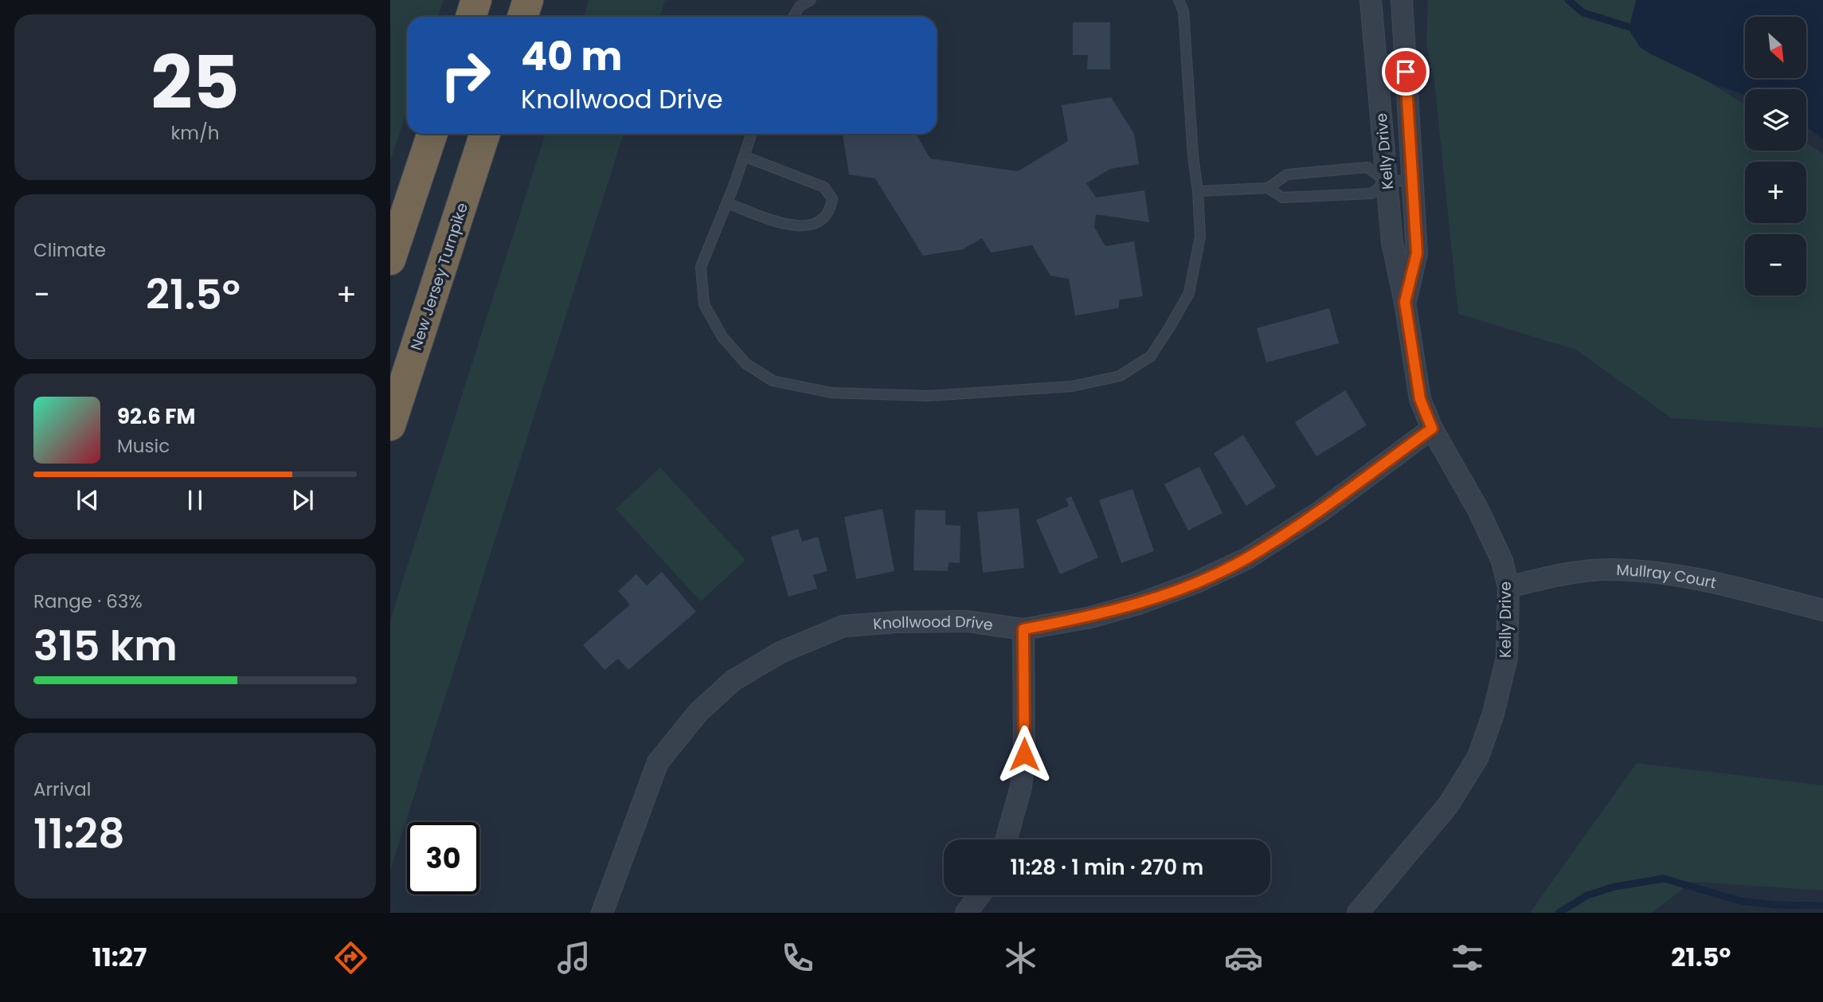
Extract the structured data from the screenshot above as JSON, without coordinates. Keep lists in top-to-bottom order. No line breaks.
{"streets":{"highway":["New Jersey Turnpike"],"street":["Kelly Drive","Mullray Court","Knollwood Drive"]},"crossings":[["Kelly Drive","Mullray Court"],["Kelly Drive","Knollwood Drive"]],"north":"bottom right","page":{"tile":[["25","km/h"],"Climate",["Range · 63%","315 km"],["Arrival","11:28"]],"map_buttons":["+","−"],"turn":["40 m","Knollwood Drive"],"heat":["−","21.5°","+"],"song":["92.6 FM","Music"],"limit":"30","trip":"11:28 · 1 min · 270 m","tabs":["11:27","21.5°"]}}
